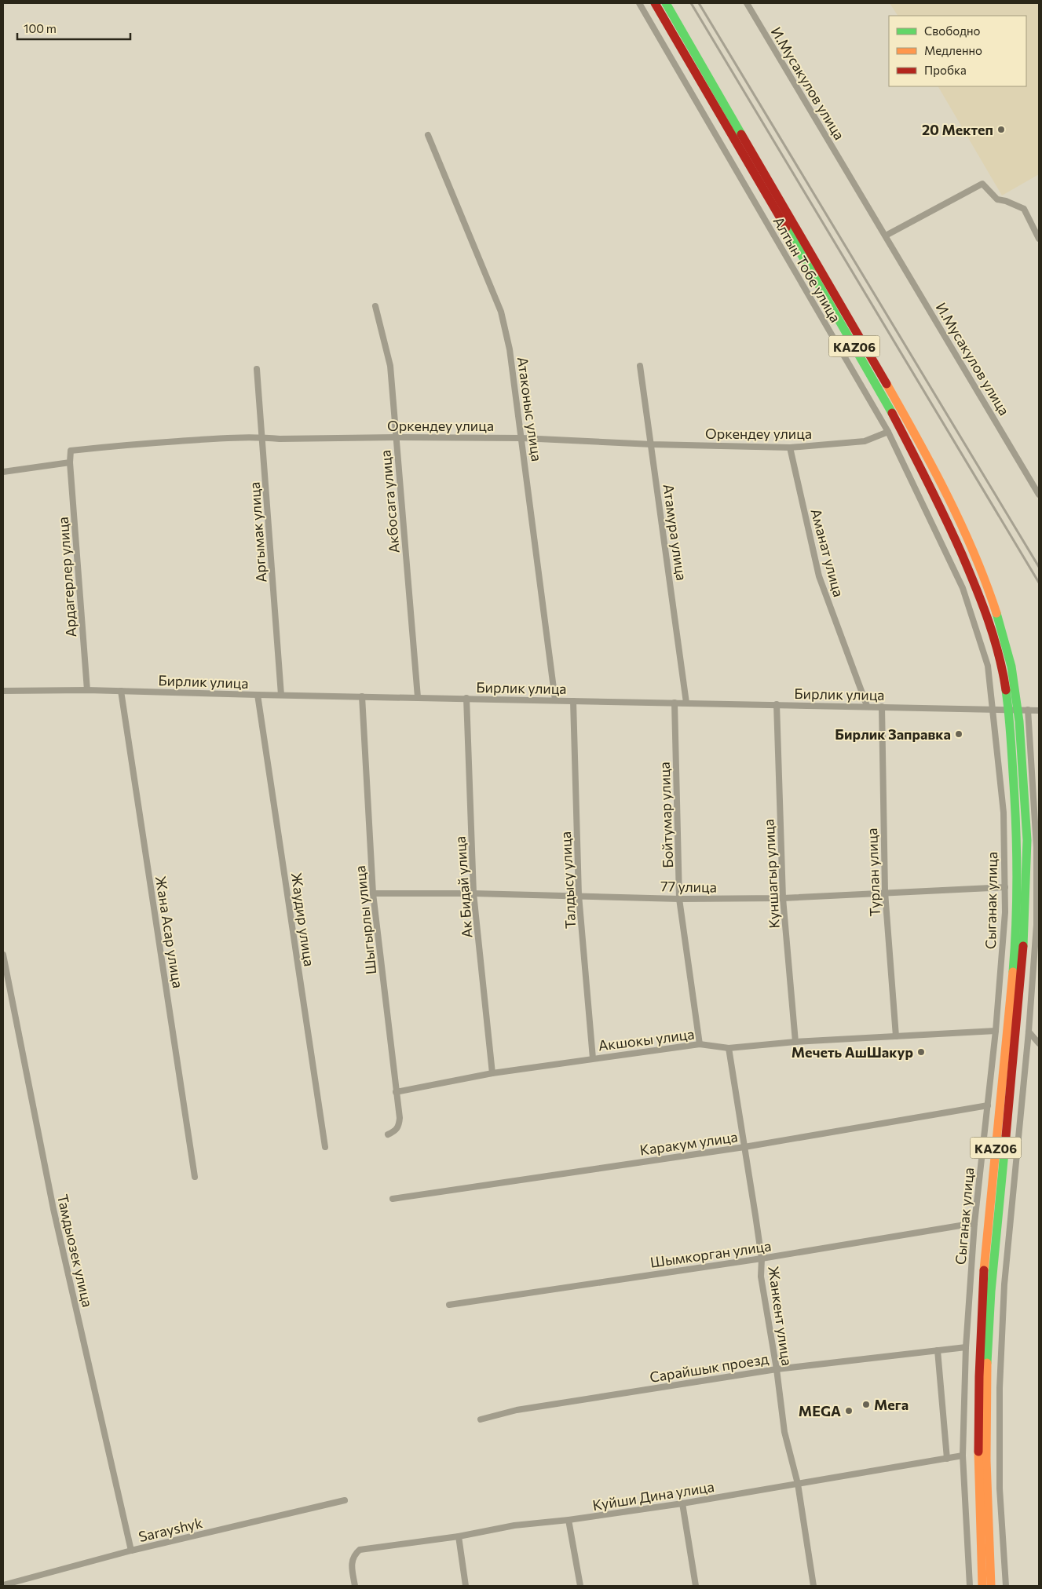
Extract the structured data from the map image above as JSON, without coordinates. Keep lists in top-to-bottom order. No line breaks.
{"streets":{"highway":["KАZ06"],"street":["И.Мусакулов улица","Алтын Тобе улица","Атаконыс улица","Оркендеу улица","Акбосага улица","Аргымак улица","Атамура улица","Аманат улица","Ардагерлер улица","Бирлик улица","Бойтумар улица","Турлан улица","Куншагыр улица","Талдысу улица","77 улица","Ак Бидай улица","Сыганак улица","Жаудир улица","Шыгырлы улица","Жана Асар улица","Акшокы улица","Каракум улица","Тамдыозек улица","Шымкорган улица","Жанкент улица","Сарайшык проезд","Куйши Дина улица","Sarayshyk"]},"crossings":[["Алтын Тобе улица","Оркендеу улица"],["Алтын Тобе улица","Бирлик улица"],["Алтын Тобе улица","Сыганак улица"],["KАZ06","Бирлик улица"],["Атаконыс улица","Оркендеу улица"],["Атаконыс улица","Бирлик улица"],["Оркендеу улица","Акбосага улица"],["Оркендеу улица","Аргымак улица"],["Оркендеу улица","Атамура улица"],["Оркендеу улица","Аманат улица"],["Оркендеу улица","Ардагерлер улица"],["Акбосага улица","Бирлик улица"],["Аргымак улица","Бирлик улица"],["Атамура улица","Бирлик улица"],["Аманат улица","Бирлик улица"],["Ардагерлер улица","Бирлик улица"],["Бирлик улица","Бойтумар улица"],["Бирлик улица","Турлан улица"],["Бирлик улица","Куншагыр улица"],["Бирлик улица","Талдысу улица"],["Бирлик улица","Ак Бидай улица"],["Бирлик улица","Сыганак улица"],["Бирлик улица","Жаудир улица"],["Бирлик улица","Шыгырлы улица"],["Бирлик улица","Жана Асар улица"],["Бойтумар улица","77 улица"],["Бойтумар улица","Акшокы улица"],["Турлан улица","77 улица"],["Турлан улица","Акшокы улица"],["Куншагыр улица","77 улица"],["Куншагыр улица","Акшокы улица"],["Талдысу улица","77 улица"],["Талдысу улица","Акшокы улица"],["77 улица","Ак Бидай улица"],["77 улица","Сыганак улица"],["77 улица","Шыгырлы улица"],["Ак Бидай улица","Акшокы улица"],["Сыганак улица","Акшокы улица"],["Сыганак улица","Каракум улица"],["Сыганак улица","Шымкорган улица"],["Сыганак улица","Сарайшык проезд"],["Сыганак улица","Куйши Дина улица"],["Шыгырлы улица","Акшокы улица"],["Акшокы улица","Жанкент улица"],["Каракум улица","Жанкент улица"],["Тамдыозек улица","Sarayshyk"],["Шымкорган улица","Жанкент улица"],["Жанкент улица","Сарайшык проезд"],["Жанкент улица","Куйши Дина улица"]],"places":["20 Мектеп","Бирлик Заправка","Мечеть АшШакур","Мега","MEGA"],"legend":["Свободно","Медленно","Пробка"],"scale_bar":"100 m"}
